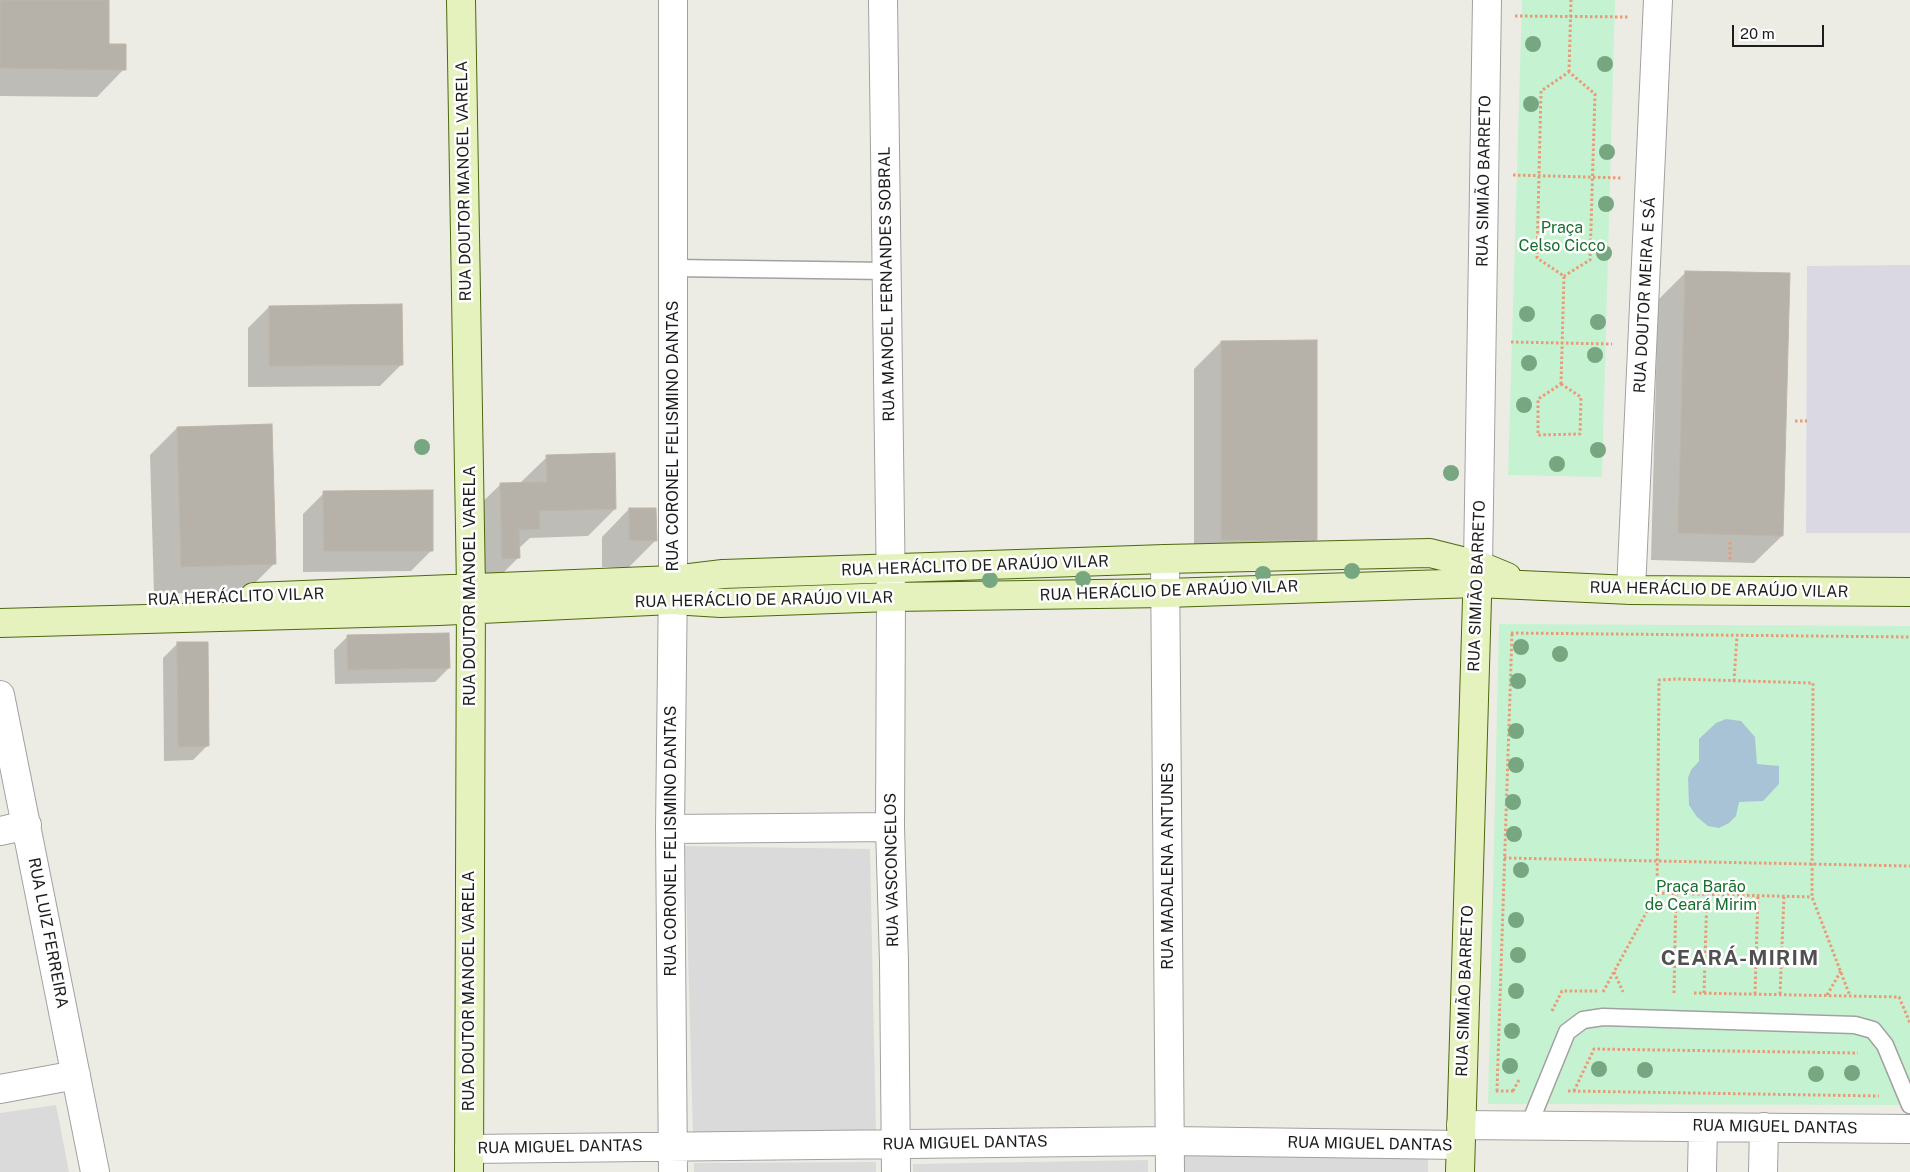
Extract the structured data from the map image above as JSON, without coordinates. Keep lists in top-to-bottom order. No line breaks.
{"streets":{"main road":["RUA DOUTOR MANOEL VARELA","RUA SIMIÃO BARRETO","RUA HERÁCLITO DE ARAÚJO VILAR","RUA HERÁCLIO DE ARAÚJO VILAR","RUA HERÁCLITO VILAR"],"street":["RUA MANOEL FERNANDES SOBRAL","RUA DOUTOR MEIRA E SÁ","RUA CORONEL FELISMINO DANTAS","RUA MADALENA ANTUNES","RUA VASCONCELOS","RUA LUIZ FERREIRA","RUA MIGUEL DANTAS"]},"crossings":[["RUA DOUTOR MANOEL VARELA","RUA HERÁCLIO DE ARAÚJO VILAR"],["RUA DOUTOR MANOEL VARELA","RUA HERÁCLITO VILAR"],["RUA DOUTOR MANOEL VARELA","RUA MIGUEL DANTAS"],["RUA SIMIÃO BARRETO","RUA HERÁCLITO DE ARAÚJO VILAR"],["RUA SIMIÃO BARRETO","RUA HERÁCLIO DE ARAÚJO VILAR"],["RUA SIMIÃO BARRETO","RUA MIGUEL DANTAS"],["RUA MANOEL FERNANDES SOBRAL","RUA HERÁCLITO DE ARAÚJO VILAR"],["RUA MANOEL FERNANDES SOBRAL","RUA VASCONCELOS"],["RUA DOUTOR MEIRA E SÁ","RUA HERÁCLIO DE ARAÚJO VILAR"],["RUA CORONEL FELISMINO DANTAS","RUA HERÁCLITO DE ARAÚJO VILAR"],["RUA CORONEL FELISMINO DANTAS","RUA HERÁCLIO DE ARAÚJO VILAR"],["RUA CORONEL FELISMINO DANTAS","RUA MIGUEL DANTAS"],["RUA HERÁCLITO DE ARAÚJO VILAR","RUA HERÁCLIO DE ARAÚJO VILAR"],["RUA HERÁCLITO DE ARAÚJO VILAR","RUA MADALENA ANTUNES"],["RUA HERÁCLITO DE ARAÚJO VILAR","RUA VASCONCELOS"],["RUA HERÁCLIO DE ARAÚJO VILAR","RUA HERÁCLITO VILAR"],["RUA HERÁCLIO DE ARAÚJO VILAR","RUA MADALENA ANTUNES"],["RUA HERÁCLIO DE ARAÚJO VILAR","RUA VASCONCELOS"],["RUA MADALENA ANTUNES","RUA MIGUEL DANTAS"],["RUA VASCONCELOS","RUA MIGUEL DANTAS"]],"districts":["CEARÁ-MIRIM"],"parks":["Praça Celso Cicco","Praça Barão de Ceará Mirim"],"scale_bar":"20 m"}
